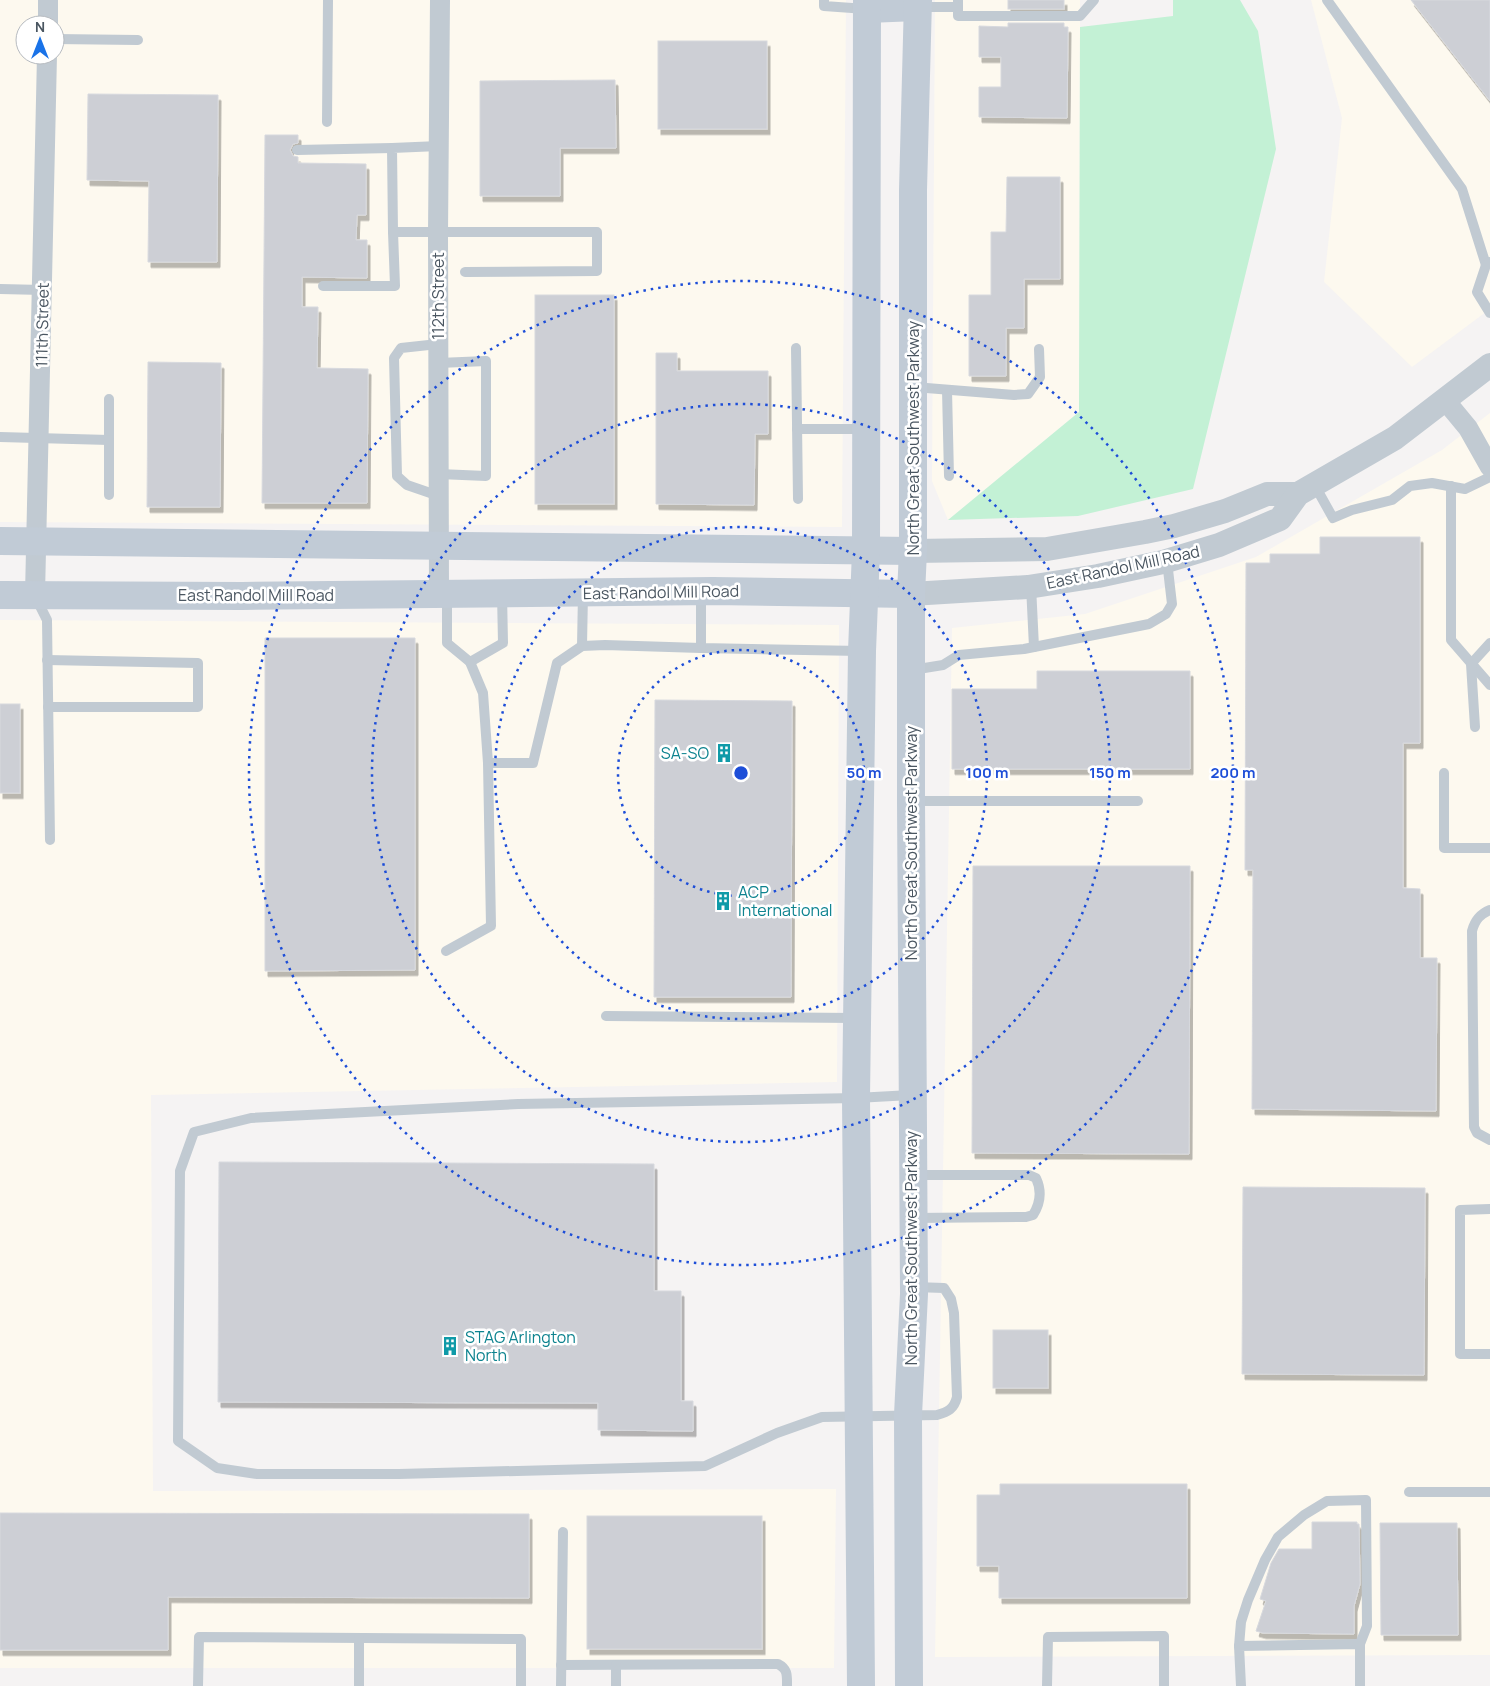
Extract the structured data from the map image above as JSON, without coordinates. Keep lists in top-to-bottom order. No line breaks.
{"streets":{"main road":["North Great Southwest Parkway","East Randol Mill Road"],"street":["112th Street","111th Street"]},"crossings":[["112th Street","East Randol Mill Road"],["111th Street","East Randol Mill Road"],["North Great Southwest Parkway","East Randol Mill Road"]],"places":{"building":["SA-SO","ACP International","STAG Arlington North"]},"north":"top","rings":["50 m","100 m","150 m","200 m"]}
